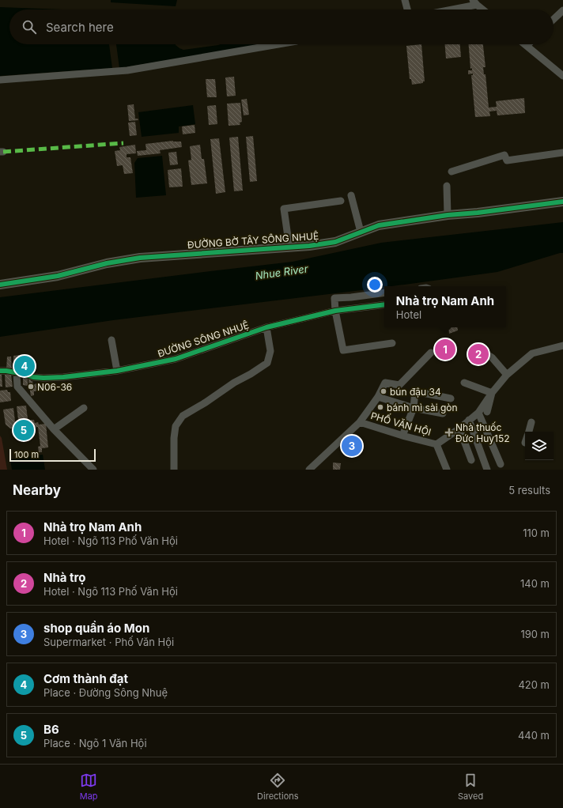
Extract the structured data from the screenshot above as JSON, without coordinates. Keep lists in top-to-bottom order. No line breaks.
{"streets":{"street":["ĐƯỜNG BỜ TÂY SÔNG NHUỆ","ĐƯỜNG SÔNG NHUỆ","PHỐ VĂN HỘI"]},"water":["Nhue River"],"places":{"other":["N06-36","bún đậu 34","bánh mì sài gòn"],"health":["Nhà thuốc Đức Huy152"]},"scale_bar":"100 m","page":{"search":"Search here","popup":["Nhà trọ Nam Anh","Hotel"],"pins":["1","2","4","5","3"],"scale":"100 m","heading":["Nearby","5 results"],"list":[{"mark":"1","name":"Nhà trọ Nam Anh","note":"Hotel · Ngõ 113 Phố Văn Hội","value":"110 m"},{"mark":"2","name":"Nhà trọ","note":"Hotel · Ngõ 113 Phố Văn Hội","value":"140 m"},{"mark":"3","name":"shop quần áo Mon","note":"Supermarket · Phố Văn Hội","value":"190 m"},{"mark":"4","name":"Cơm thành đạt","note":"Place · Đường Sông Nhuệ","value":"420 m"},{"mark":"5","name":"B6","note":"Place · Ngõ 1 Văn Hội","value":"440 m"}],"nav":["Map","Directions","Saved"]}}
